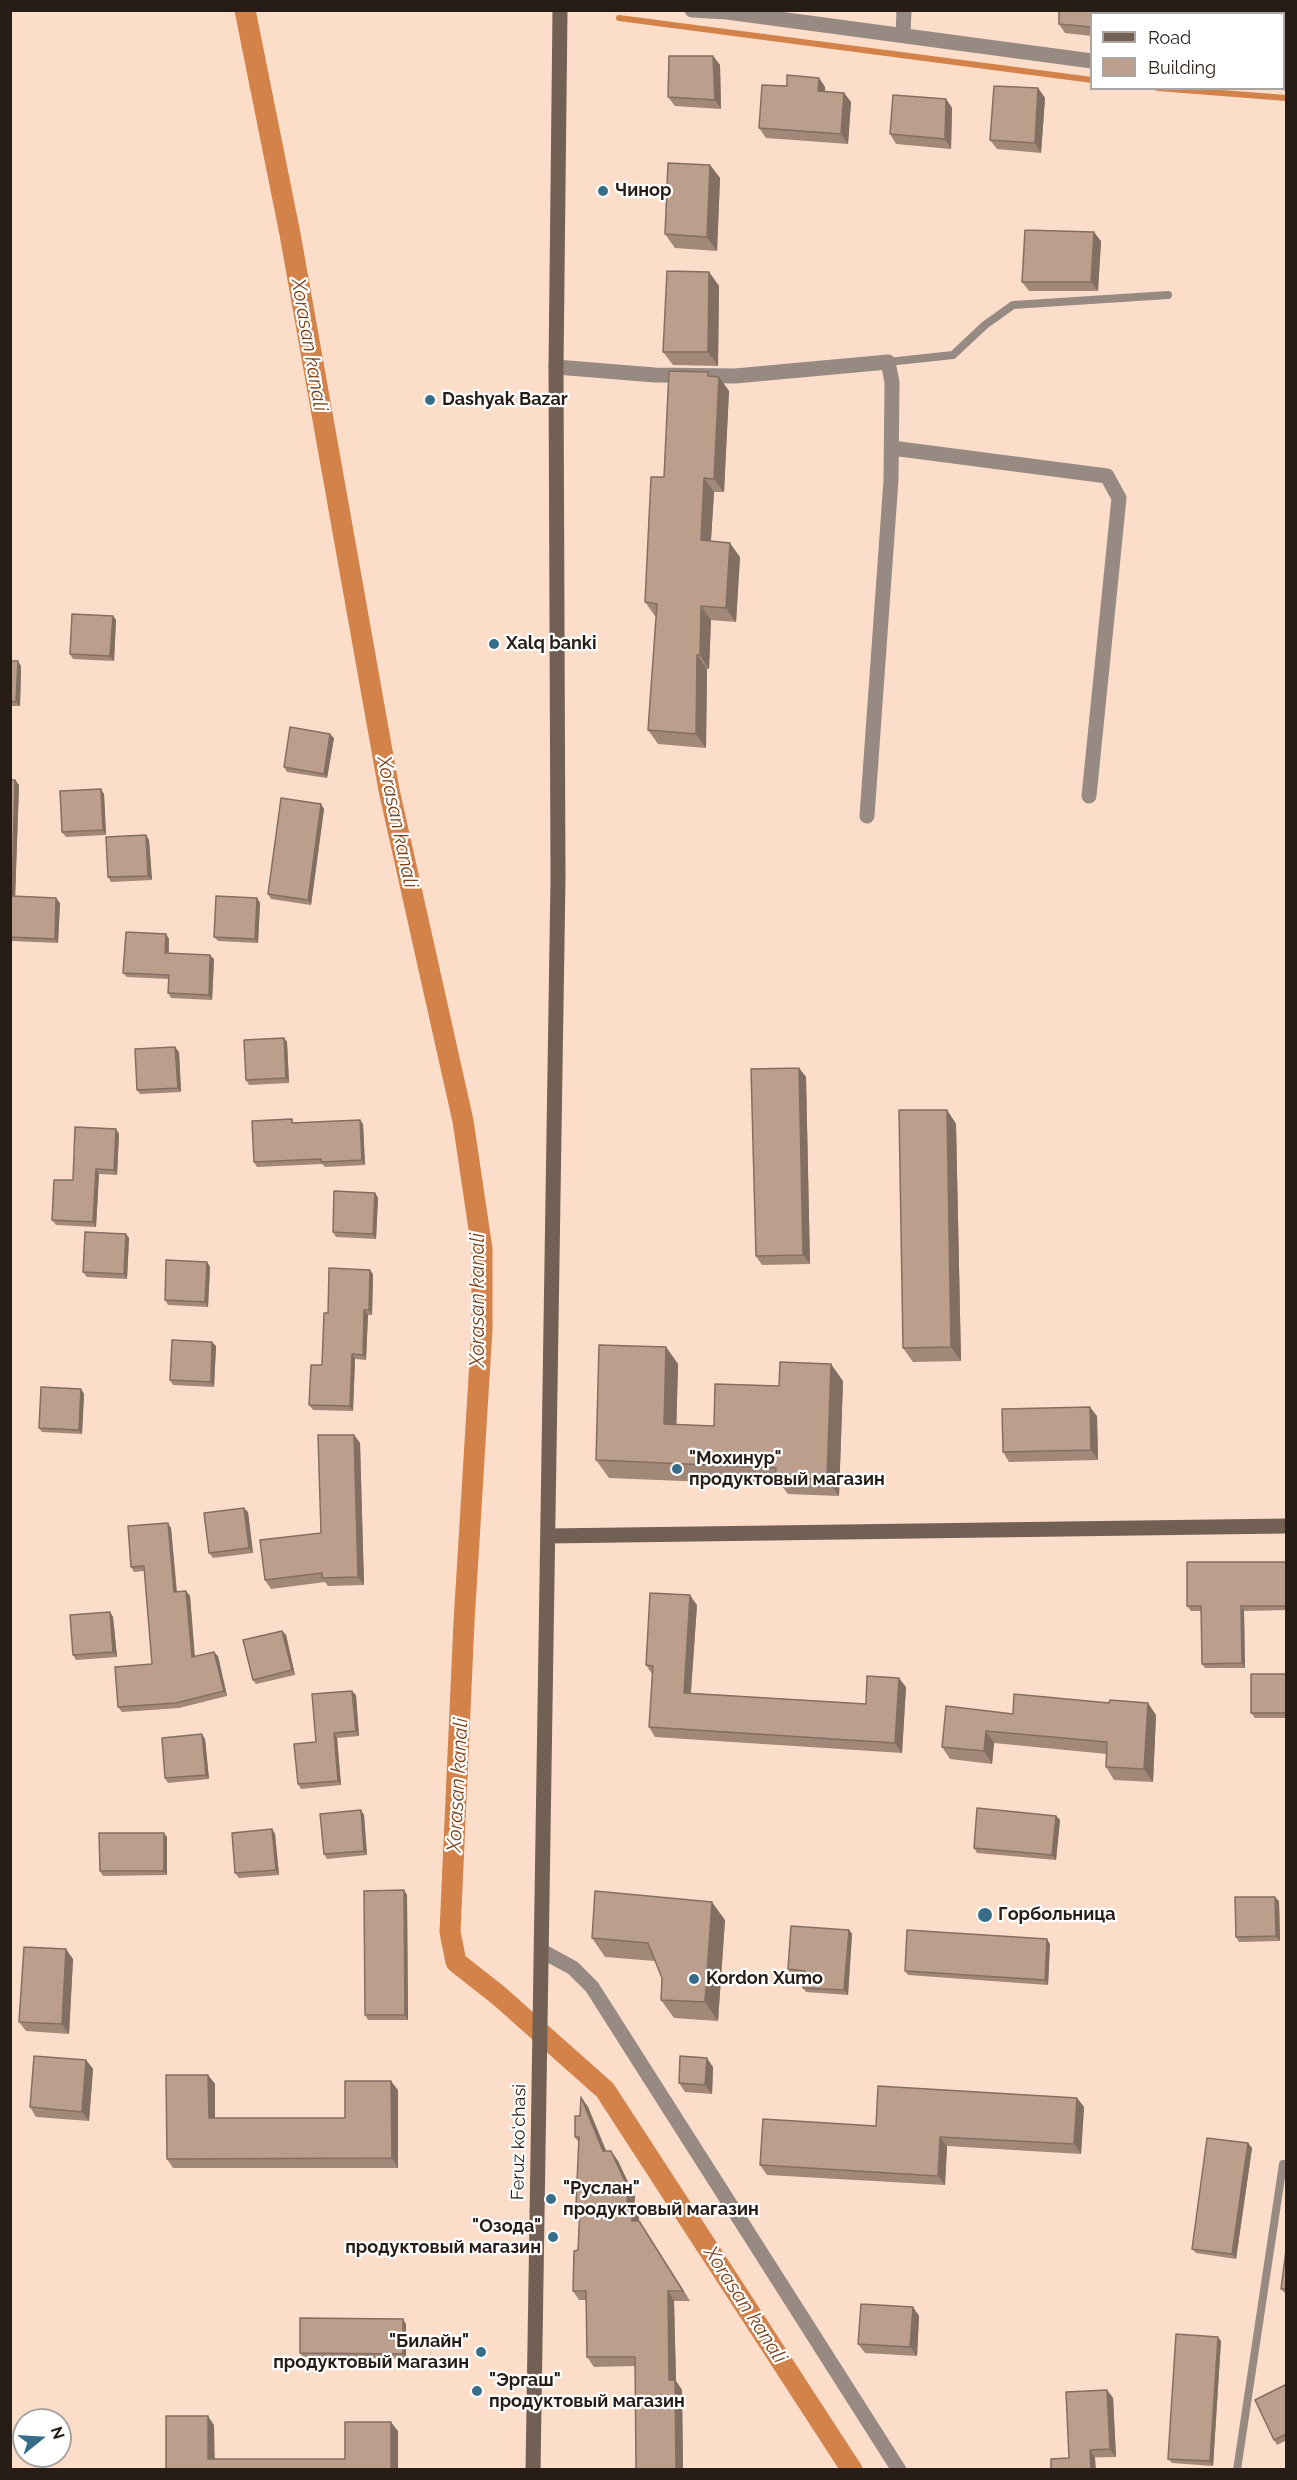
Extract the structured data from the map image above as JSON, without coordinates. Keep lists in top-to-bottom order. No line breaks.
{"streets":{"main road":["Feruz ko'chasi"]},"water":["Xorasan kanali"],"places":["Чинор","Dashyak Bazar","Xalq banki","\"Мохинур\" продуктовый магазин","Горбольница","Kordon Xumo","\"Руслан\" продуктовый магазин","\"Озода\" продуктовый магазин","\"Билайн\" продуктовый магазин","\"Эргаш\" продуктовый магазин"],"legend":["Road","Building"],"north":"right"}
